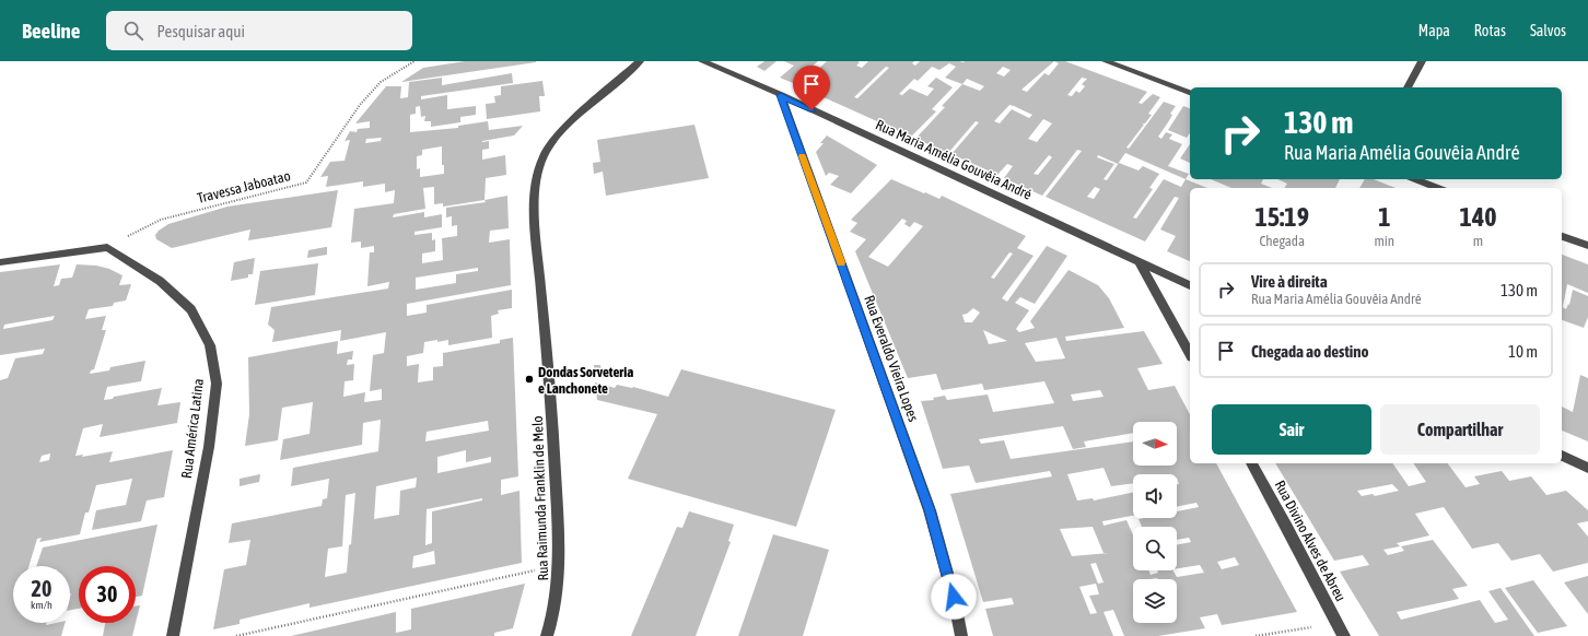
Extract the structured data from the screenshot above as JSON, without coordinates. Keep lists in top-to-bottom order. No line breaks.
{"streets":{"street":["Rua Maria Amélia Gouvêia André","Rua Everaldo Vieira Lopes","Rua América Latina","Rua Raimunda Franklin de Melo","Rua Divino Alves de Abreu"],"path":["Travessa Jaboatao"]},"crossings":[["Rua Maria Amélia Gouvêia André","Rua Everaldo Vieira Lopes"],["Travessa Jaboatao","Rua América Latina"]],"places":["Dondas Sorveteria e Lanchonete"],"north":"right","page":{"header":"Beeline","search":"Pesquisar aqui","nav":["Mapa","Rotas","Salvos"],"turn":["130 m","Rua Maria Amélia Gouvêia André"],"eta":["15:19","Chegada","1","min","140","m"],"list":[{"name":"Vire à direita","note":"Rua Maria Amélia Gouvêia André","value":"130 m"},{"name":"Chegada ao destino","value":"10 m"}],"buttons":["Sair","Compartilhar"],"speed":"20 km/h","limit":"30"}}
